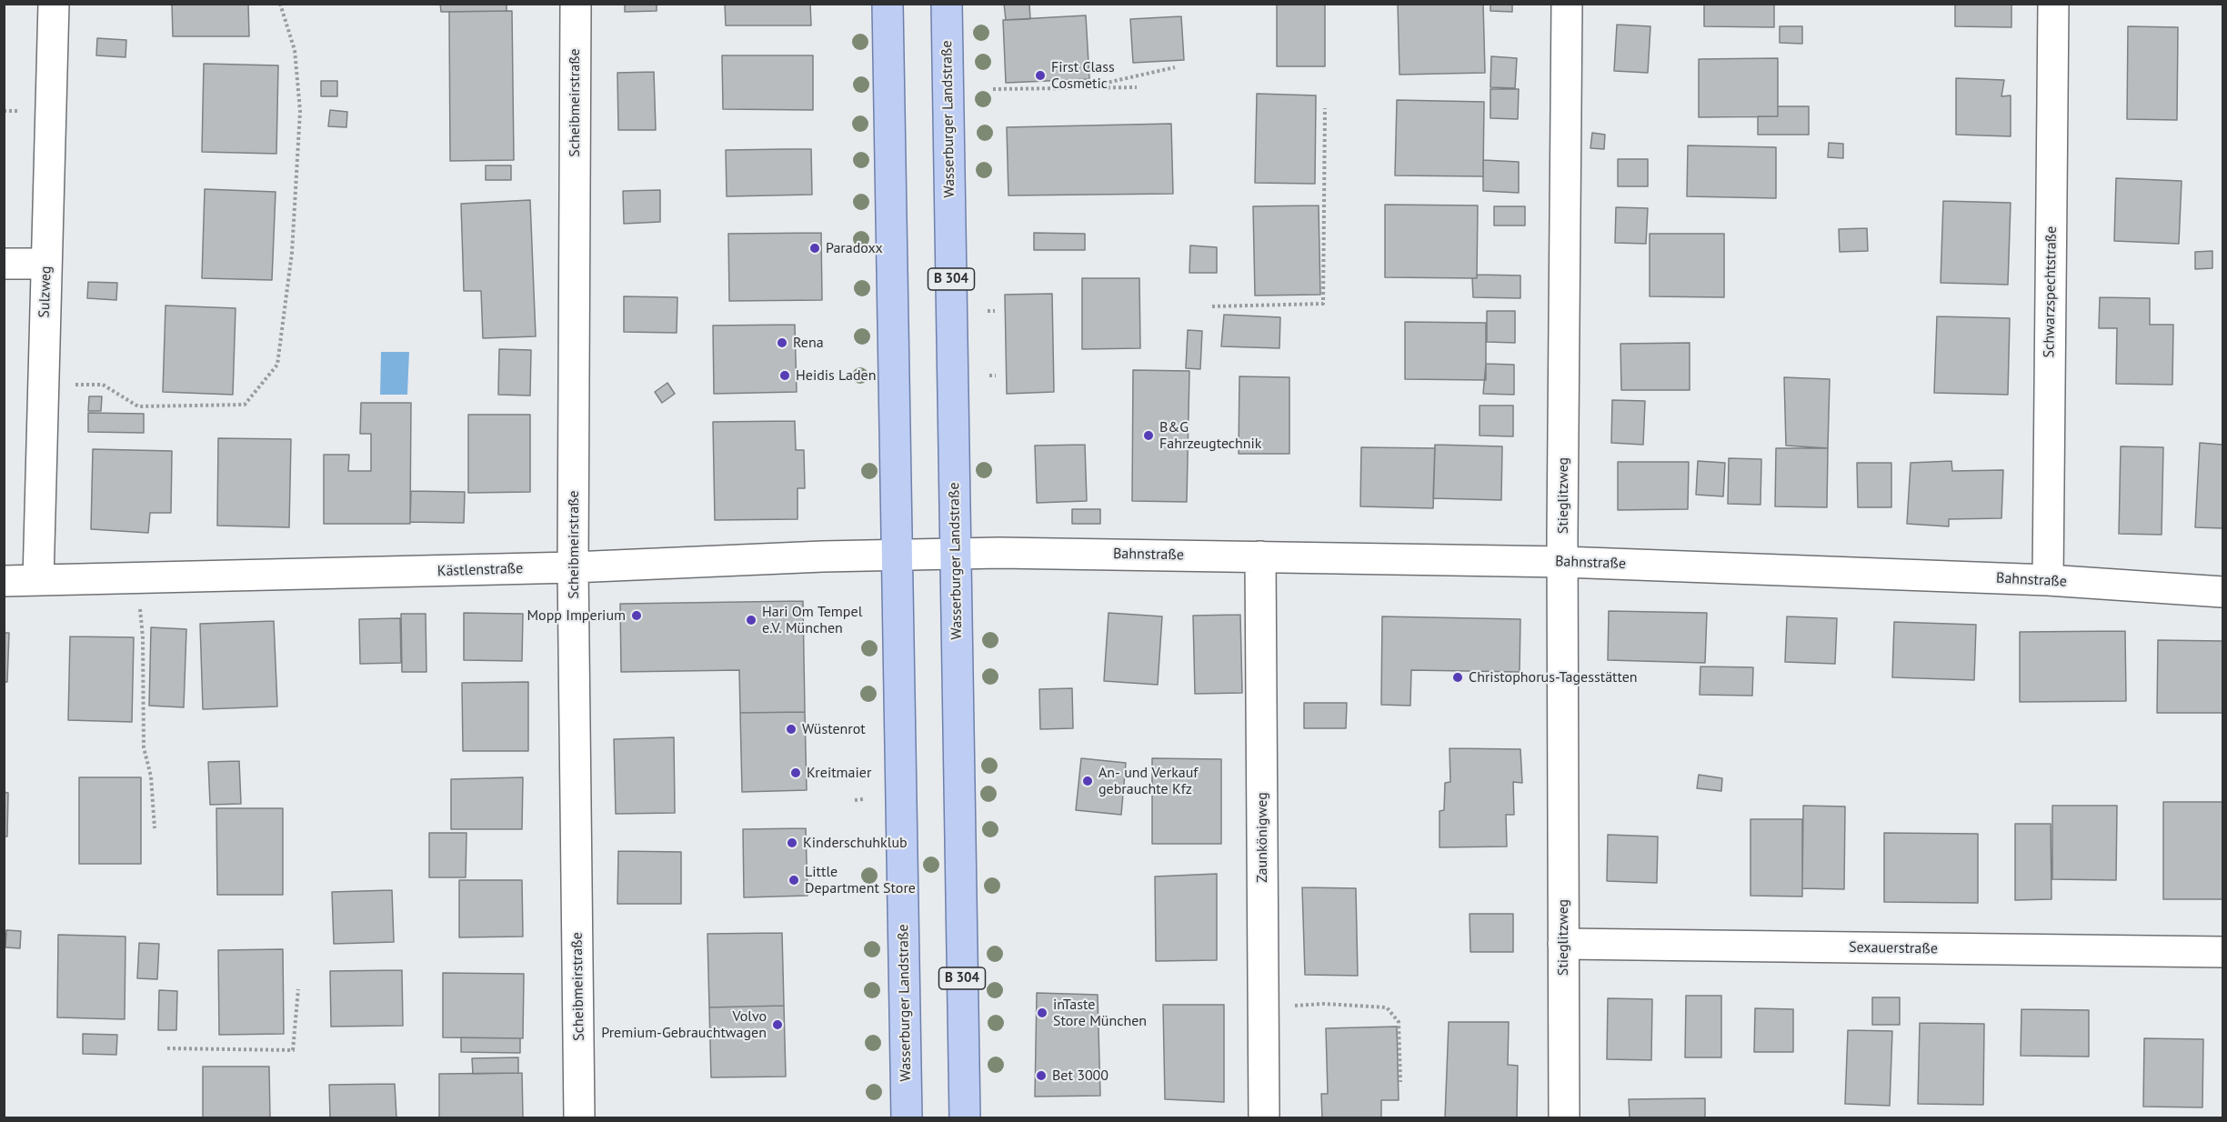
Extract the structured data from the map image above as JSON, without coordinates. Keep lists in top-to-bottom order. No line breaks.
{"streets":{"main road":["Wasserburger Landstraße","B 304"],"street":["Scheibmeirstraße","Sulzweg","Schwarzspechtstraße","Stieglitzweg","Bahnstraße","Kästlenstraße","Zaunkönigweg","Sexauerstraße"]},"crossings":[["Scheibmeirstraße","Kästlenstraße"],["Wasserburger Landstraße","Bahnstraße"],["Wasserburger Landstraße","Kästlenstraße"],["Sulzweg","Kästlenstraße"],["Schwarzspechtstraße","Bahnstraße"],["Stieglitzweg","Bahnstraße"],["Stieglitzweg","Sexauerstraße"],["Bahnstraße","Kästlenstraße"],["Bahnstraße","Zaunkönigweg"]],"places":["First Class Cosmetic","Paradoxx","Rena","Heidis Laden","B&G Fahrzeugtechnik","Mopp Imperium","Hari Om Tempel e.V. München","Christophorus-Tagesstätten","Wüstenrot","Kreitmaier","An- und Verkauf gebrauchte Kfz","Kinderschuhklub","Little Department Store","inTaste Store München","Volvo Premium-Gebrauchtwagen","Bet 3000"]}
